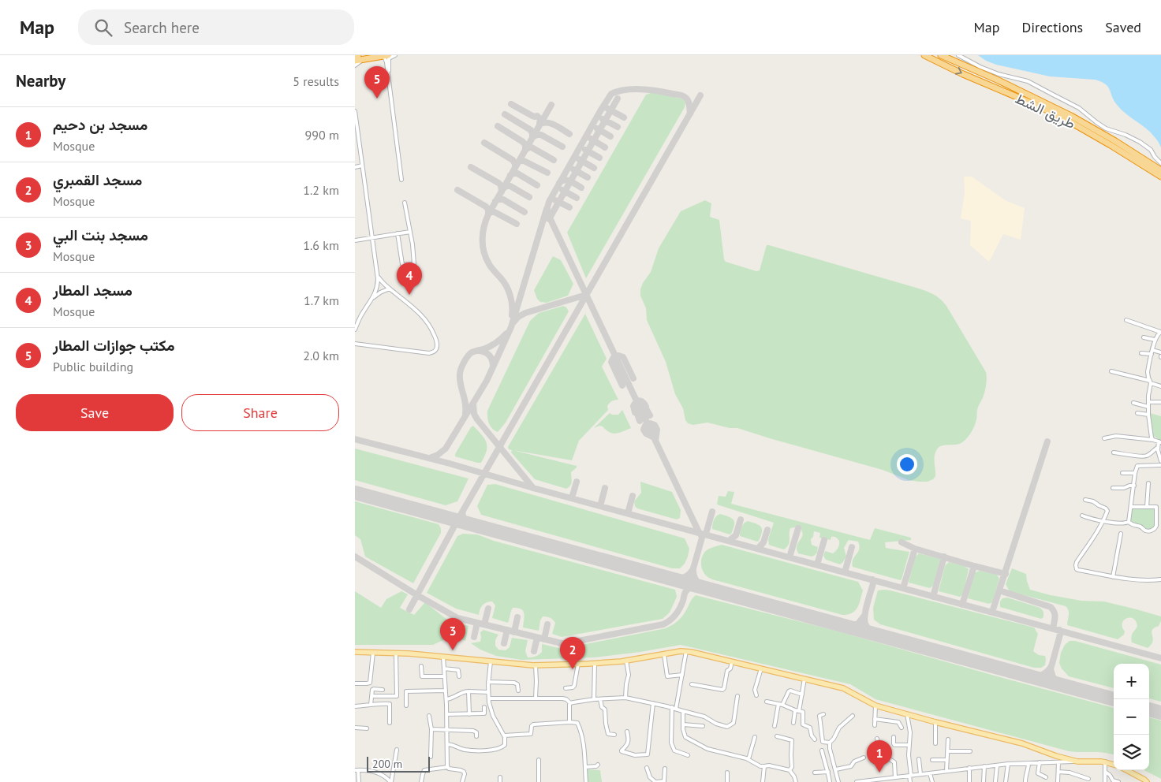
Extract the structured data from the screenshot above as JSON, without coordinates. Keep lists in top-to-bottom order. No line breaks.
{"streets":{"highway":["طريق الشط"]},"scale_bar":"200 m","page":{"header":"Map","search":"Search here","nav":["Map","Directions","Saved"],"heading":["Nearby","5 results"],"pins":["5","4","3","2","1"],"list":[{"mark":"1","name":"مسجد بن دحيم","note":"Mosque","value":"990 m"},{"mark":"2","name":"مسجد القمبري","note":"Mosque","value":"1.2 km"},{"mark":"3","name":"مسجد بنت البي","note":"Mosque","value":"1.6 km"},{"mark":"4","name":"مسجد المطار","note":"Mosque","value":"1.7 km"},{"mark":"5","name":"مكتب جوازات المطار","note":"Public building","value":"2.0 km"}],"buttons":["Save","Share"],"map_buttons":["+","−"],"scale":"200 m"}}
